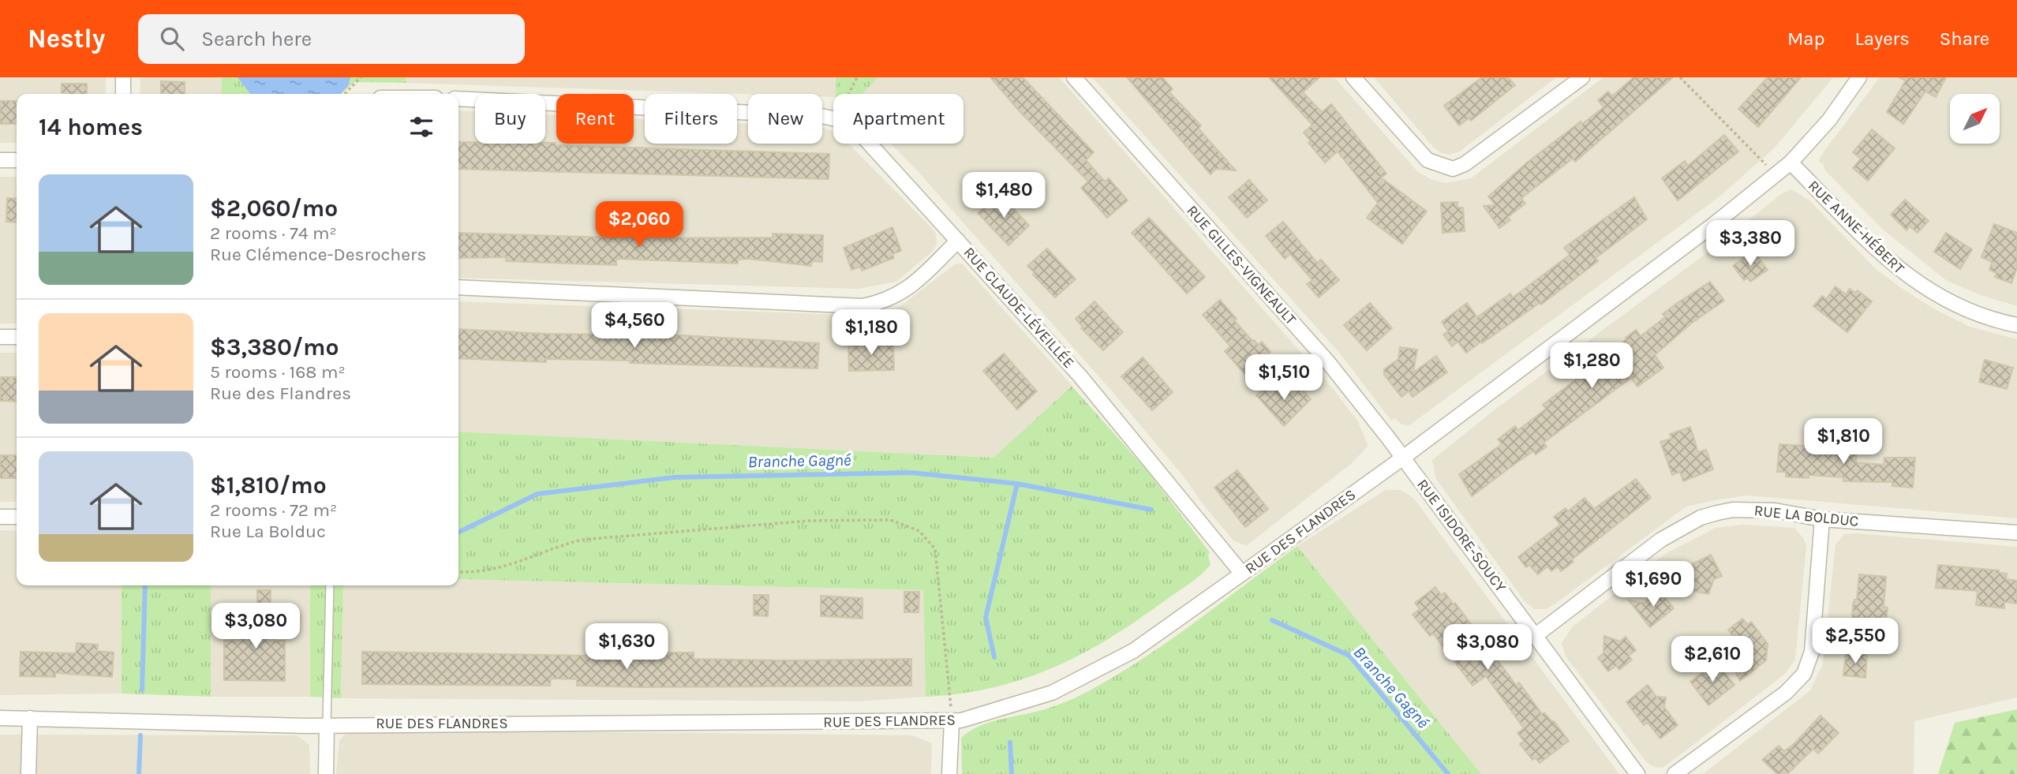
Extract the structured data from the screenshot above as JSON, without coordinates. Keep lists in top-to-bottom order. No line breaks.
{"streets":{"street":["RUE ANNE-HÉBERT","RUE GILLES-VIGNEAULT","RUE CLAUDE-LÉVEILLÉE","RUE LA BOLDUC","RUE DES FLANDRES","RUE ISIDORE-SOUCY"]},"crossings":[["RUE ANNE-HÉBERT","RUE DES FLANDRES"],["RUE GILLES-VIGNEAULT","RUE DES FLANDRES"],["RUE GILLES-VIGNEAULT","RUE ISIDORE-SOUCY"],["RUE CLAUDE-LÉVEILLÉE","RUE DES FLANDRES"],["RUE LA BOLDUC","RUE ISIDORE-SOUCY"],["RUE DES FLANDRES","RUE ISIDORE-SOUCY"]],"water":["Branche Gagné"],"north":"top right","page":{"header":"Nestly","search":"Search here","nav":["Map","Layers","Share"],"chip":["Buy","Rent","Filters","New","Apartment"],"heading":"14 homes","list":[{"name":"$2,060/mo","note":"2 rooms · 74 m² · Rue Clémence-Desrochers"},{"name":"$3,380/mo","note":"5 rooms · 168 m² · Rue des Flandres"},{"name":"$1,810/mo","note":"2 rooms · 72 m² · Rue La Bolduc"}],"price":["$1,480","$2,060","$3,380","$4,560","$1,180","$1,280","$1,510","$1,810","$1,690","$3,080","$2,550","$1,630","$3,080","$2,610"]}}
